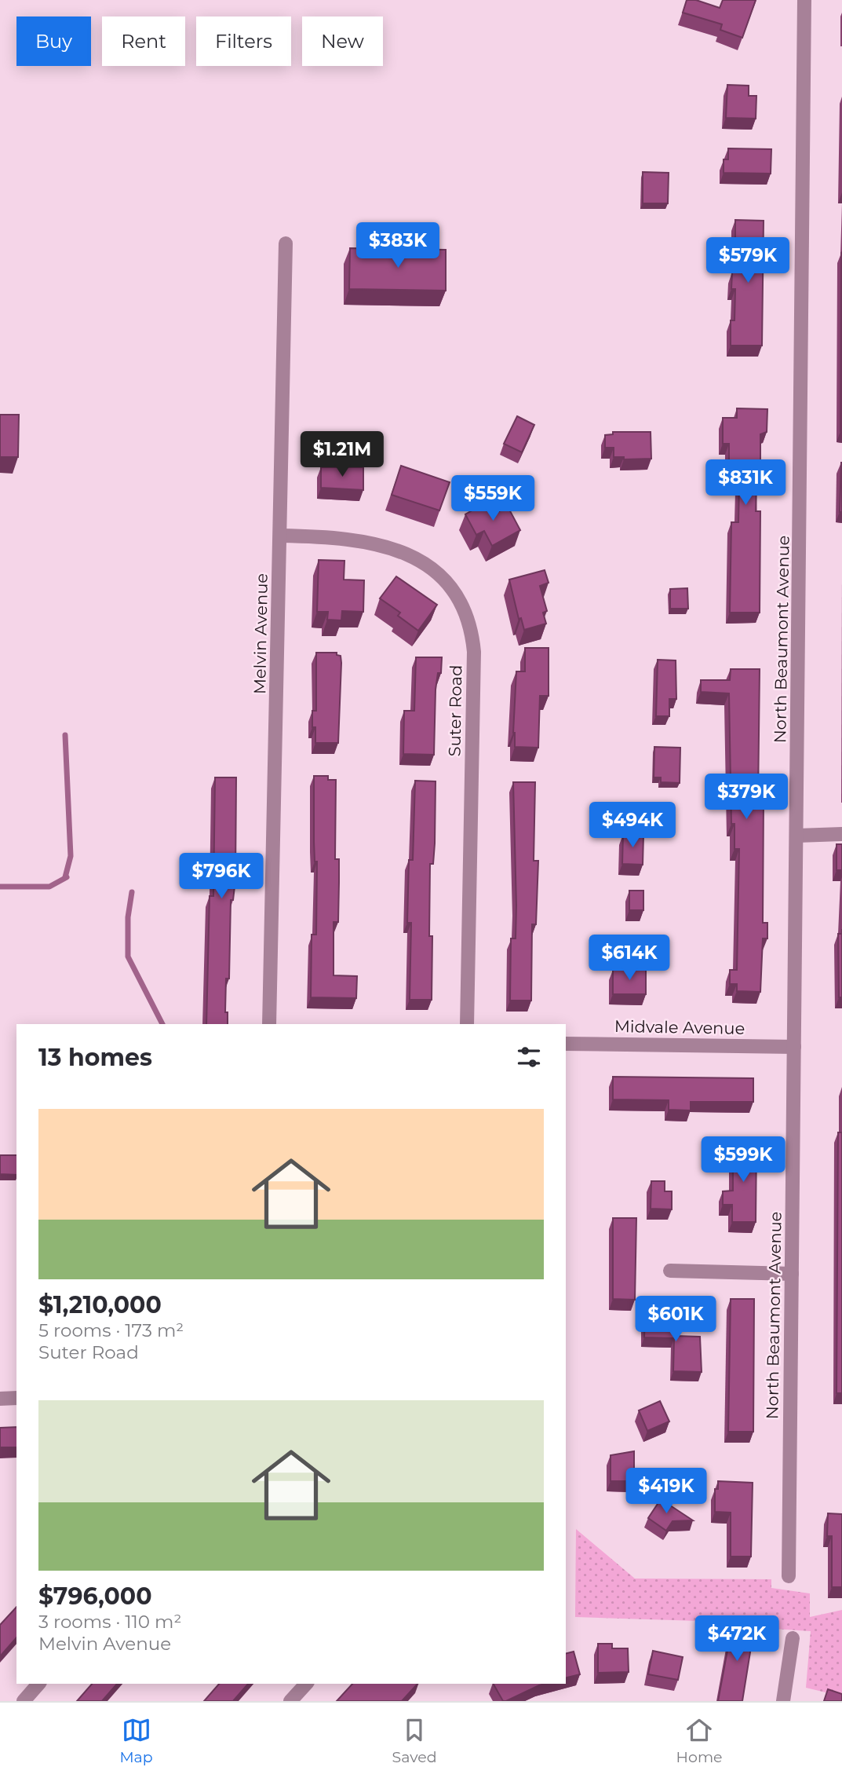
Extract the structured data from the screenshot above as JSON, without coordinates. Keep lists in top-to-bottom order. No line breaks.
{"streets":{"street":["Melvin Avenue","North Beaumont Avenue","Suter Road","Midvale Avenue"]},"crossings":[["Melvin Avenue","Suter Road"],["North Beaumont Avenue","Midvale Avenue"]],"page":{"chip":["Buy","Rent","Filters","New"],"price":["$383K","$579K","$1.21M","$831K","$559K","$379K","$494K","$796K","$614K","$599K","$601K","$419K","$472K"],"heading":"13 homes","list":[{"name":"$1,210,000","note":"5 rooms · 173 m² · Suter Road"},{"name":"$796,000","note":"3 rooms · 110 m² · Melvin Avenue"}],"tabs":["Map","Saved","Home"]}}
